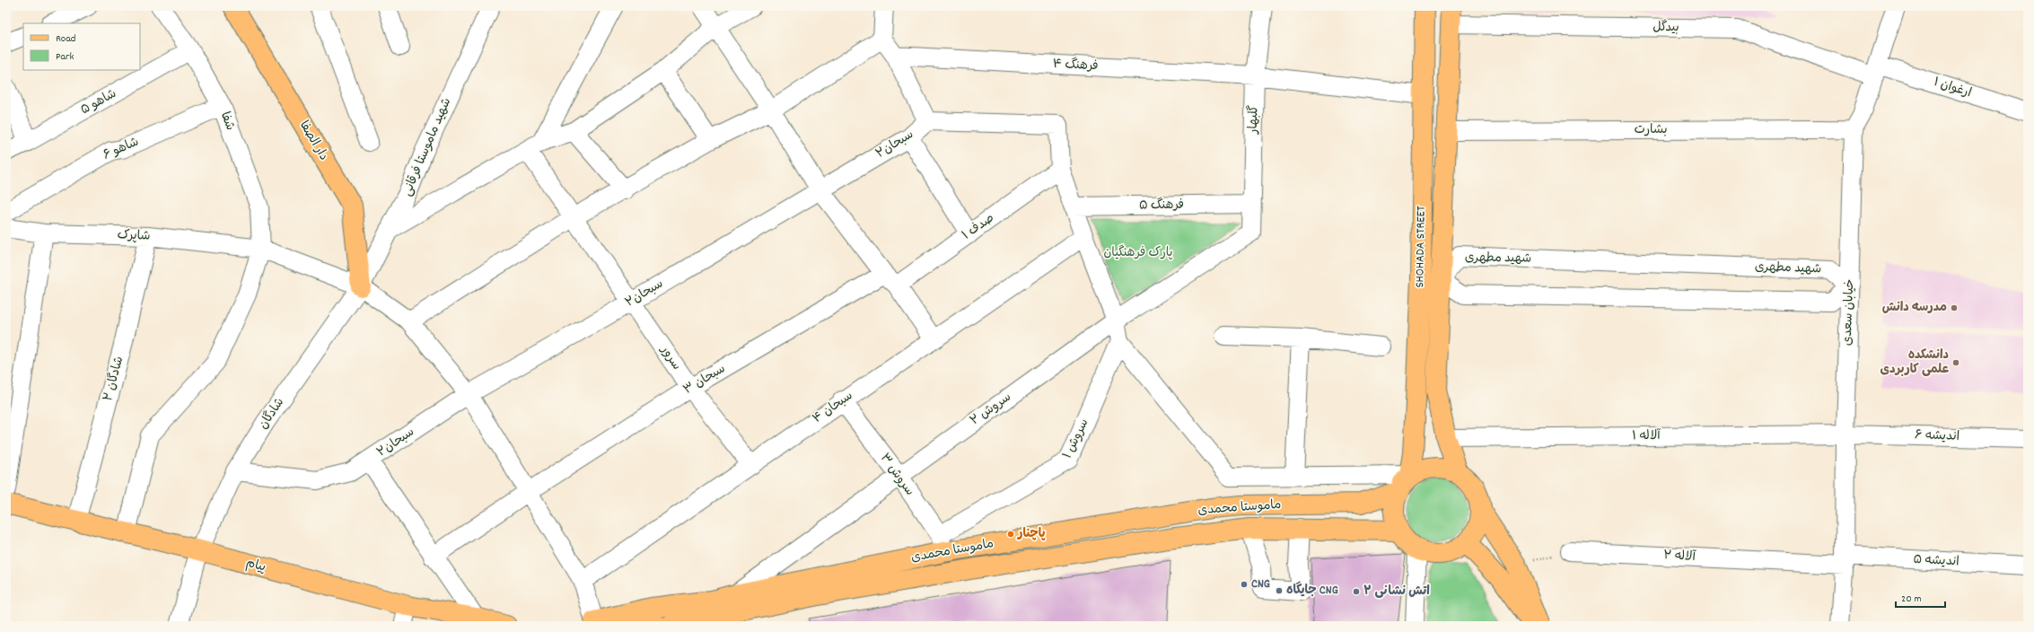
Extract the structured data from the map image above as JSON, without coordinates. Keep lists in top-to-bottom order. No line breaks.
{"streets":{"main road":["دار الصفا","SHOHADA STREET","ماموستا محمدی","پیام"],"street":["بیدگل","فرهنگ ۴","ارغوان ۱","شاهو ۵","گلبهار","شفا","بشارت","سبحان۲","شهید ماموستا فرقانی","شاهو ۶","فرهنگ ۵","صدف ۱","شاپرک","شهید مطهری","خیابان سعدی","سرور","شادگان ۲","سبحان ۳","سبحان ۴","سروش ۲","شادگان","آلاله ۱","اندیشه ۶","سروش ۱","سروش ۳","آلاله ۲","اندیشه ۵"]},"crossings":[["بیدگل","ارغوان ۱"],["بیدگل","SHOHADA STREET"],["بیدگل","خیابان سعدی"],["فرهنگ ۴","گلبهار"],["فرهنگ ۴","SHOHADA STREET"],["ارغوان ۱","خیابان سعدی"],["شاهو ۵","شفا"],["گلبهار","فرهنگ ۵"],["گلبهار","سروش ۲"],["شفا","شاهو ۶"],["شفا","شاپرک"],["شفا","پیام"],["بشارت","SHOHADA STREET"],["بشارت","خیابان سعدی"],["دار الصفا","شهید ماموستا فرقانی"],["دار الصفا","شاپرک"],["دار الصفا","شادگان"],["سبحان۲","شاپرک"],["سبحان۲","سرور"],["سبحان۲","شادگان"],["شهید ماموستا فرقانی","شاپرک"],["شهید ماموستا فرقانی","شادگان"],["صدف ۱","سبحان ۳"],["شاپرک","شادگان ۲"],["شاپرک","سبحان ۳"],["شاپرک","سبحان ۴"],["شاپرک","شادگان"],["شاپرک","ماموستا محمدی"],["SHOHADA STREET","شهید مطهری"],["SHOHADA STREET","آلاله ۱"],["SHOHADA STREET","ماموستا محمدی"],["شهید مطهری","خیابان سعدی"],["خیابان سعدی","آلاله ۱"],["خیابان سعدی","اندیشه ۶"],["خیابان سعدی","آلاله ۲"],["خیابان سعدی","اندیشه ۵"],["سرور","سبحان ۳"],["سرور","سبحان ۴"],["شادگان ۲","پیام"],["سبحان ۴","سروش ۳"],["سروش ۲","سروش ۳"],["سروش ۲","ماموستا محمدی"],["شادگان","پیام"],["آلاله ۱","اندیشه ۶"],["سروش ۱","سروش ۳"],["سروش ۱","ماموستا محمدی"],["سروش ۳","ماموستا محمدی"],["آلاله ۲","اندیشه ۵"]],"parks":["پارک فرهنگیان"],"places":["مدرسه دانش","دانشکده علمی کاربردی","پاچنار","CNG","جایگاه CNG","اتش نشانی ۲"],"legend":["Road","Park"],"scale_bar":"20 m"}
